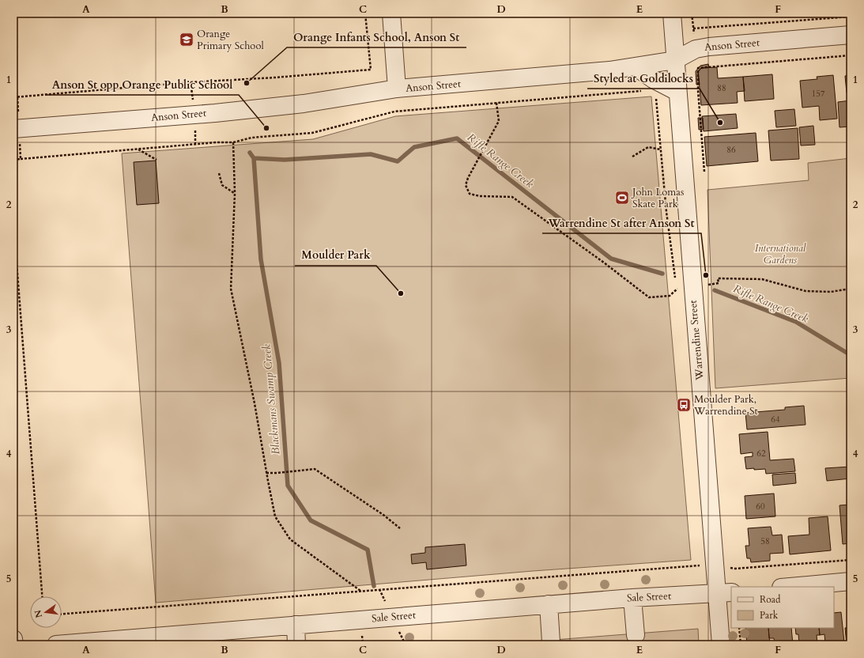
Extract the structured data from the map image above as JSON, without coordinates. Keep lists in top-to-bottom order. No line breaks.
{"streets":{"street":["Anson Street","Warrendine Street","Sale Street"]},"crossings":[["Anson Street","Warrendine Street"],["Warrendine Street","Sale Street"]],"water":["Rifle Range Creek","Blackmans Swamp Creek"],"parks":["International Gardens"],"places":{"school or university":["Orange Primary School"],"other":["Orange Infants School, Anson St","Styled at Goldilocks","Anson St opp Orange Public School","Warrendine St after Anson St","Moulder Park"],"sports":["John Lomas Skate Park"],"bus stop":["Moulder Park, Warrendine St"]},"house_numbers":["88","157","86","64","62","60","58"],"legend":["Road","Park"],"north":"left","grid":{"columns":["A","B","C","D","E","F"],"rows":["1","2","3","4","5"]}}
